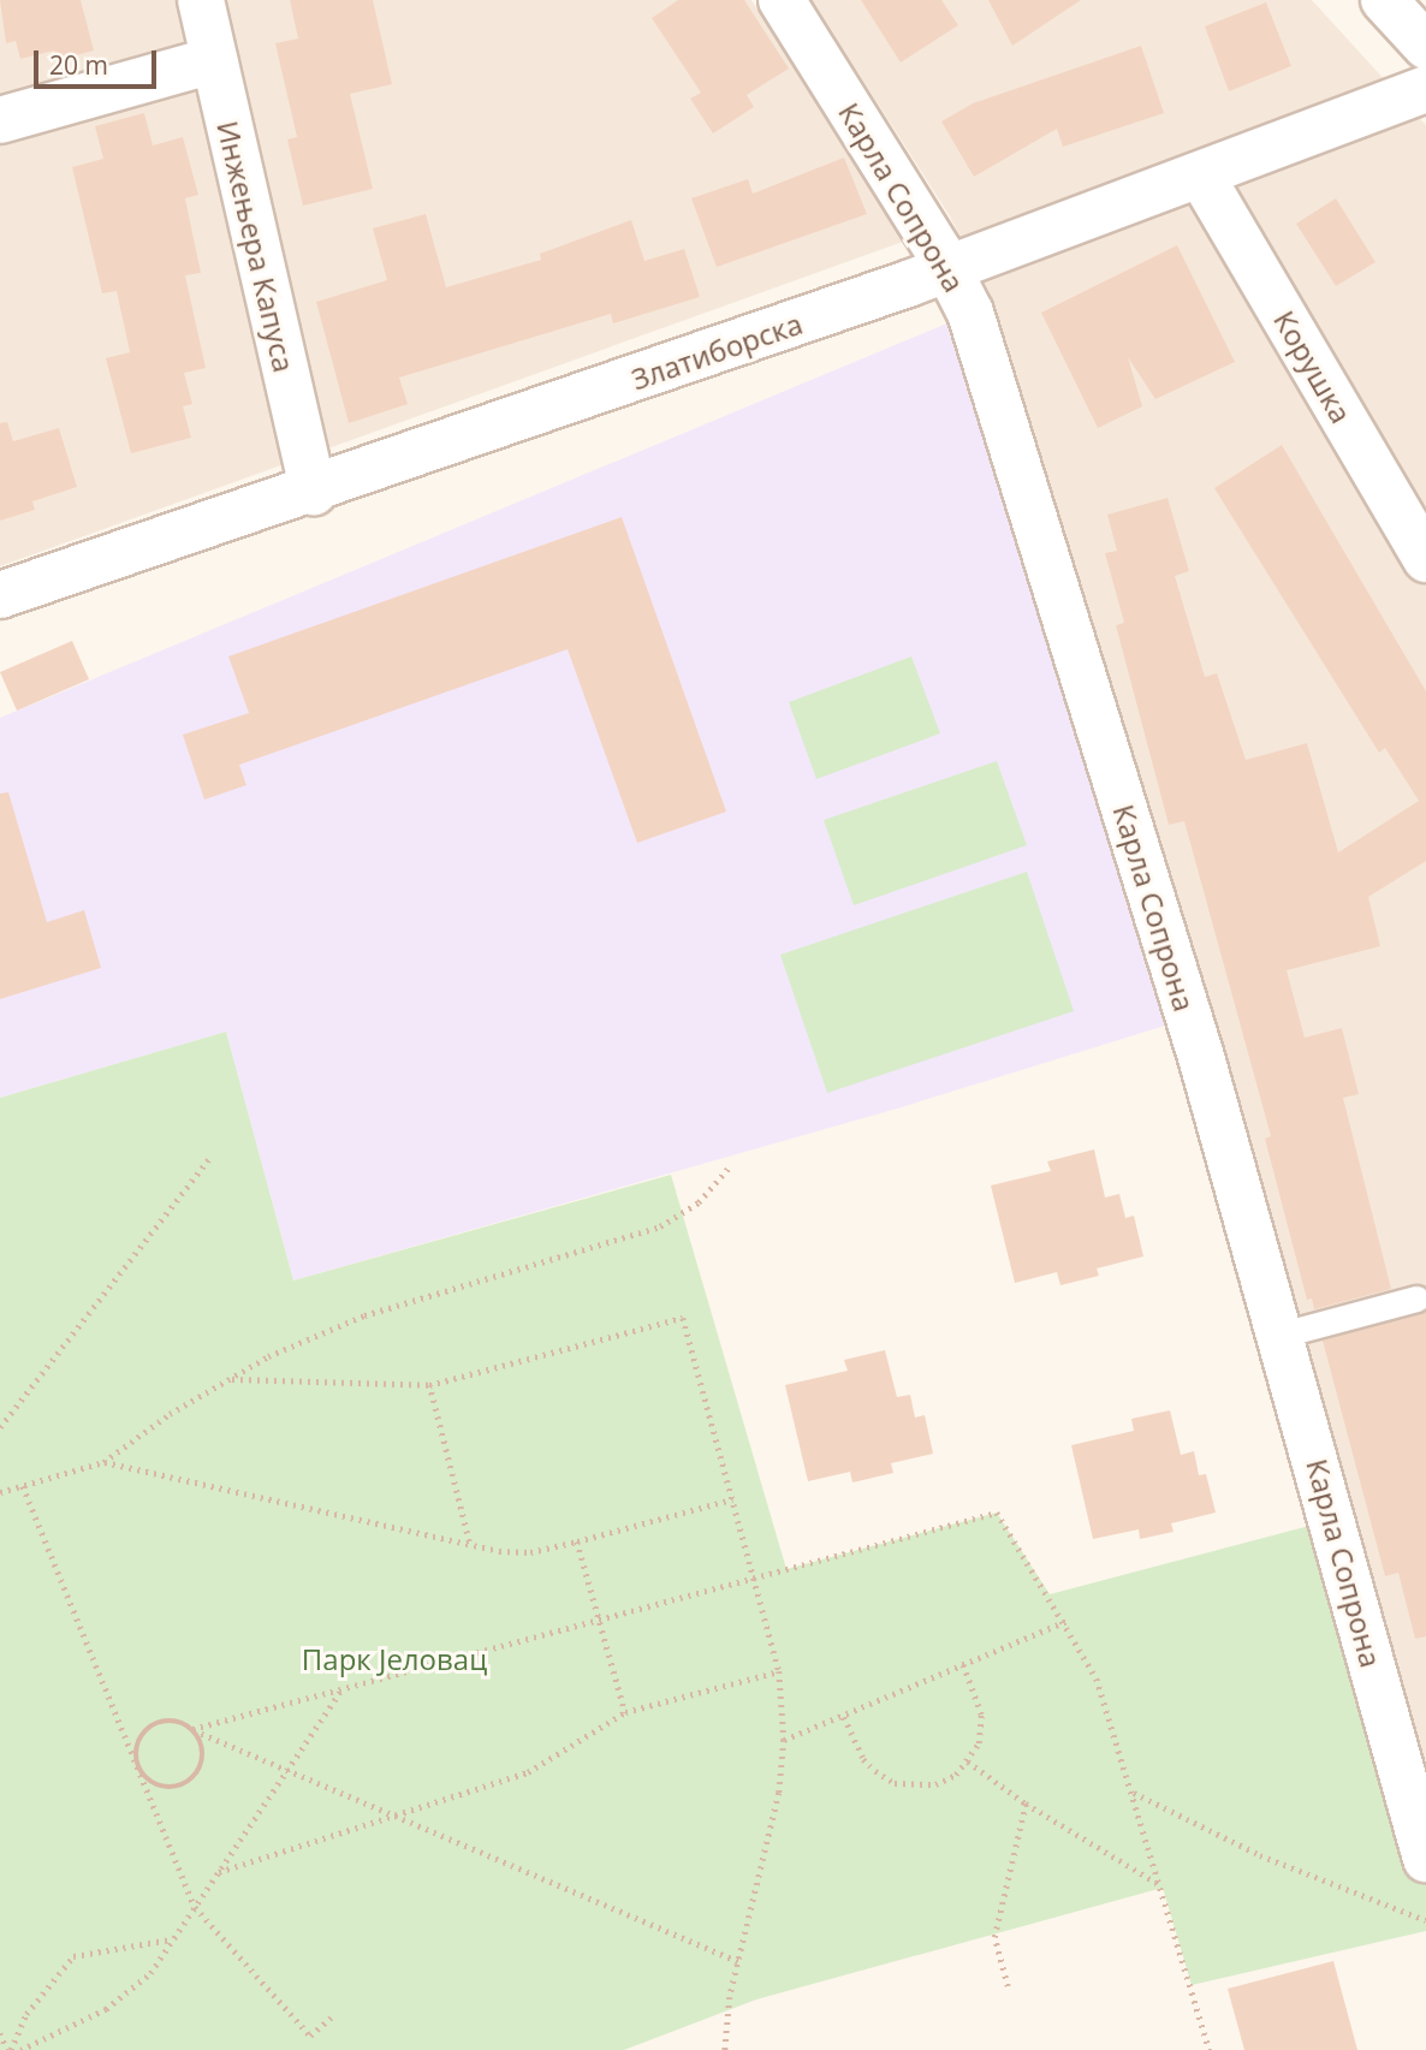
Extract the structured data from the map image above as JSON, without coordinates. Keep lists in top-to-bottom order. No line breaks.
{"streets":{"street":["Карла Сопрона","Инжењера Капуса","Златиборска","Корушка"]},"crossings":[["Карла Сопрона","Златиборска"],["Инжењера Капуса","Златиборска"],["Златиборска","Корушка"]],"parks":["Парк Јеловац"],"scale_bar":"20 m"}
